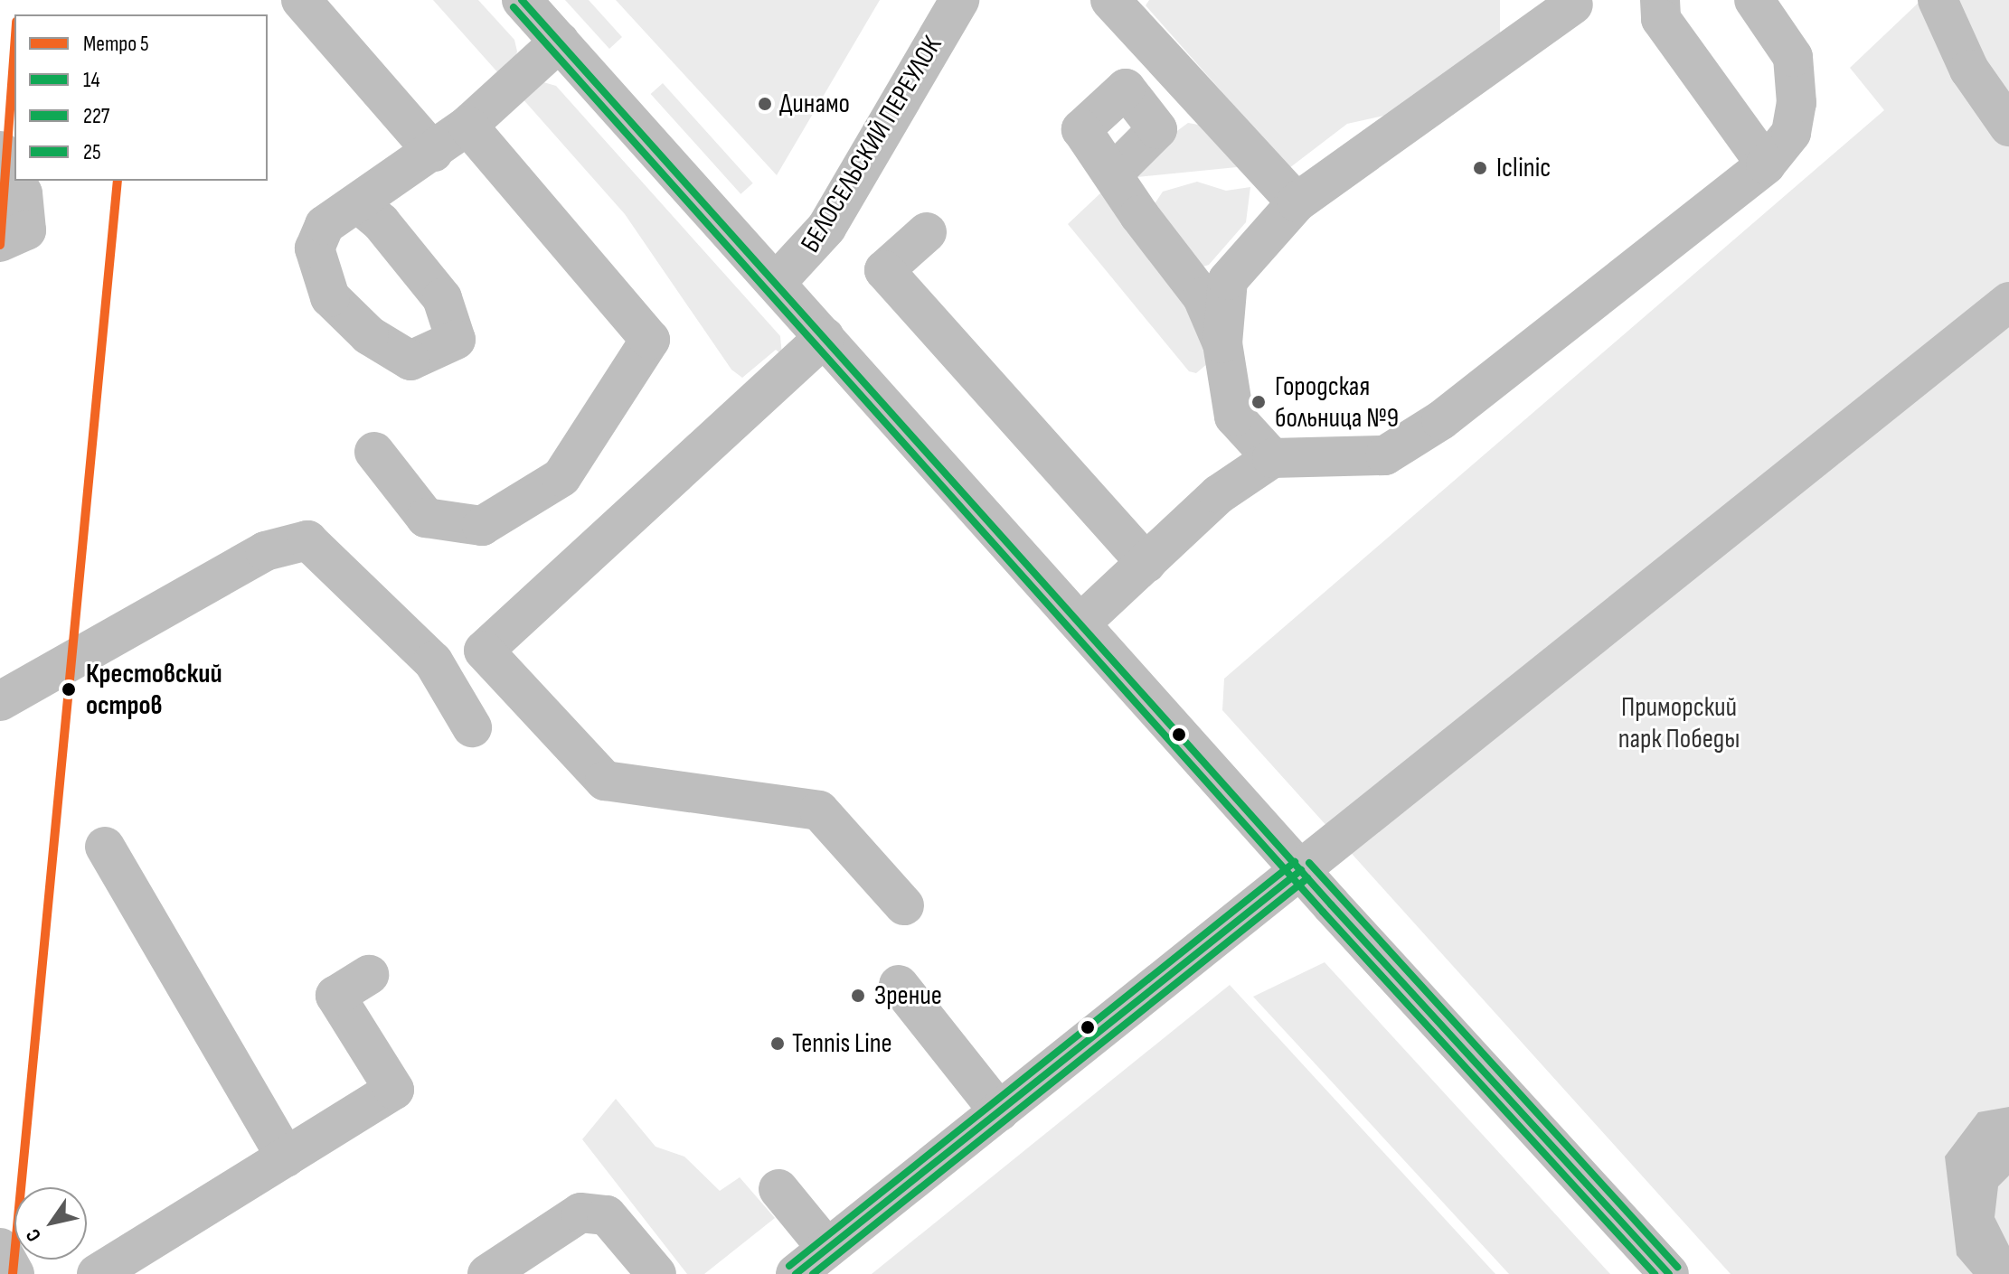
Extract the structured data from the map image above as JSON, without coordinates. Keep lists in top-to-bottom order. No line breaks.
{"streets":{"street":["БЕЛОСЕЛЬСКИЙ ПЕРЕУЛОК"]},"parks":["Приморский парк Победы"],"places":["Динамо","Iclinic","Городская больница №9","Крестовский остров","Зрение","Tennis Line"],"lines":["transit line 14","transit line 227","metro line 5","transit line 25"],"legend":["Метро 5","14","227","25"],"north":"bottom left"}
